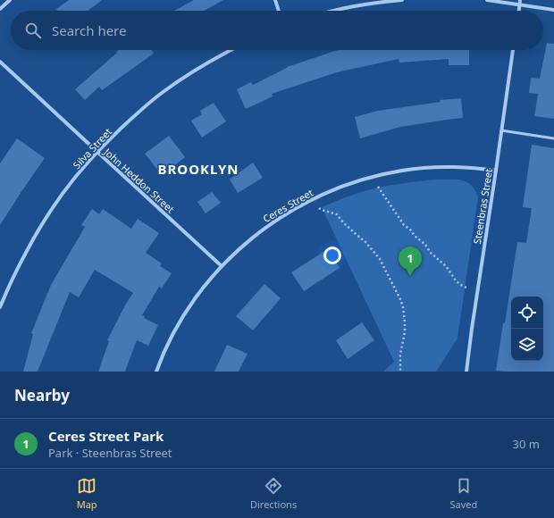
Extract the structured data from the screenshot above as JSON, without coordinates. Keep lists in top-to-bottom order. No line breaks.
{"streets":{"street":["Silva Street","John Heddon Street","Ceres Street","Steenbras Street"]},"crossings":[["Silva Street","John Heddon Street"],["John Heddon Street","Ceres Street"],["Ceres Street","Steenbras Street"]],"districts":["BROOKLYN"],"page":{"search":"Search here","pins":"1","heading":"Nearby","list":[{"mark":"1","name":"Ceres Street Park","note":"Park · Steenbras Street","value":"30 m"}],"nav":["Map","Directions","Saved"]}}
